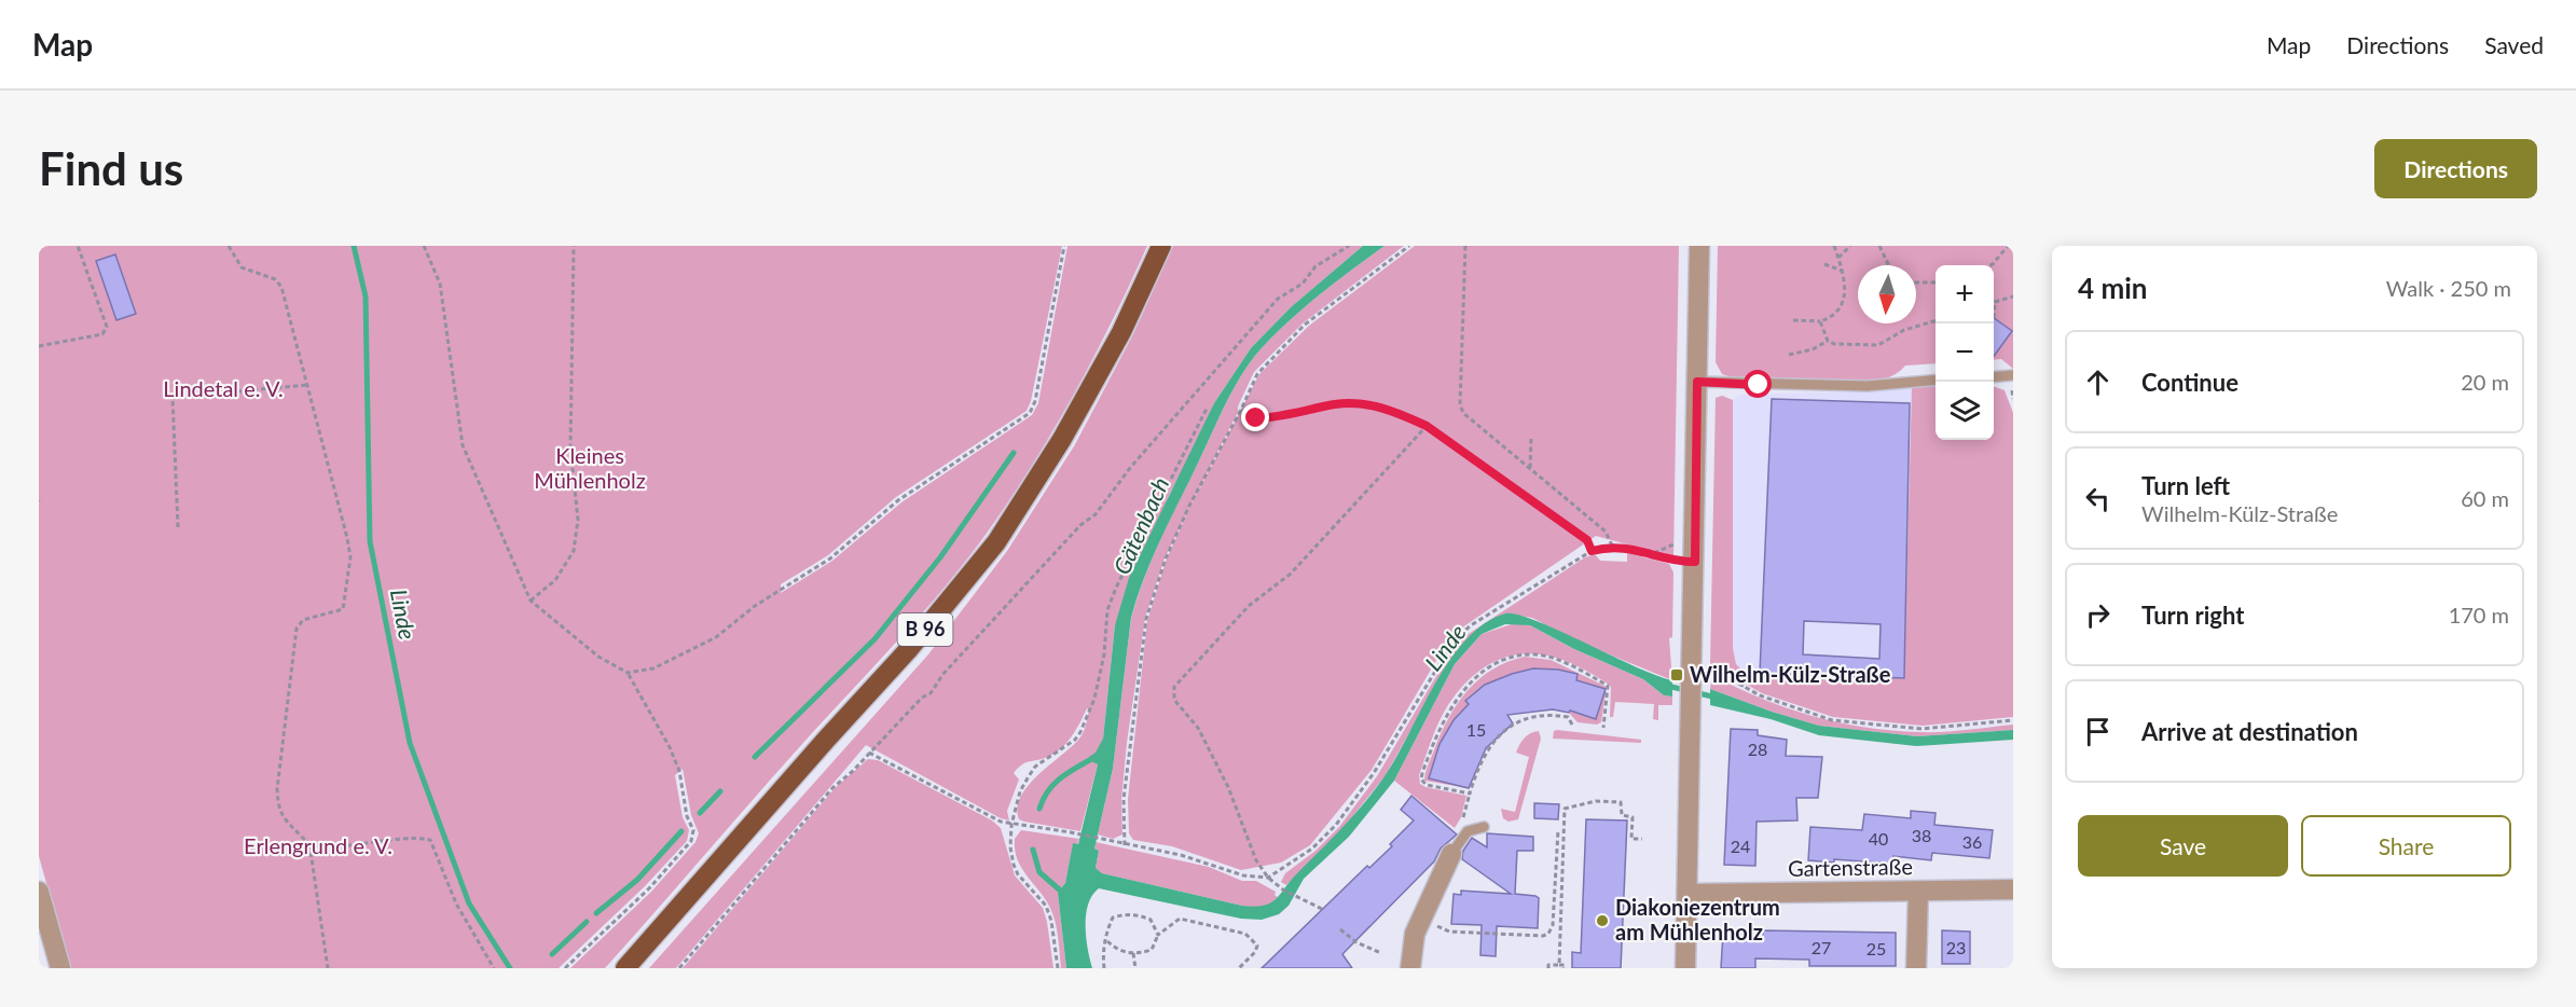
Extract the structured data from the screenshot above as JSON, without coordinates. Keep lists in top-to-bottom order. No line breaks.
{"streets":{"main road":["B 96"],"street":["Gartenstraße"]},"water":["Gätenbach","Linde"],"parks":["Lindetal e. V.","Kleines Mühlenholz","Erlengrund e. V."],"places":{"transit":["Wilhelm-Külz-Straße"],"other":["Diakoniezentrum am Mühlenholz"]},"house_numbers":["15","28","38","40","36","24","27","23","25"],"north":"bottom","page":{"header":"Map","nav":["Map","Directions","Saved"],"buttons":["Directions",["Save","Share"]],"title":"Find us","heading":["4 min","Walk · 250 m"],"map_buttons":["+","−"],"list":[["Continue","20 m"],["Turn left","Wilhelm-Külz-Straße","60 m"],["Turn right","170 m"],"Arrive at destination"]}}
